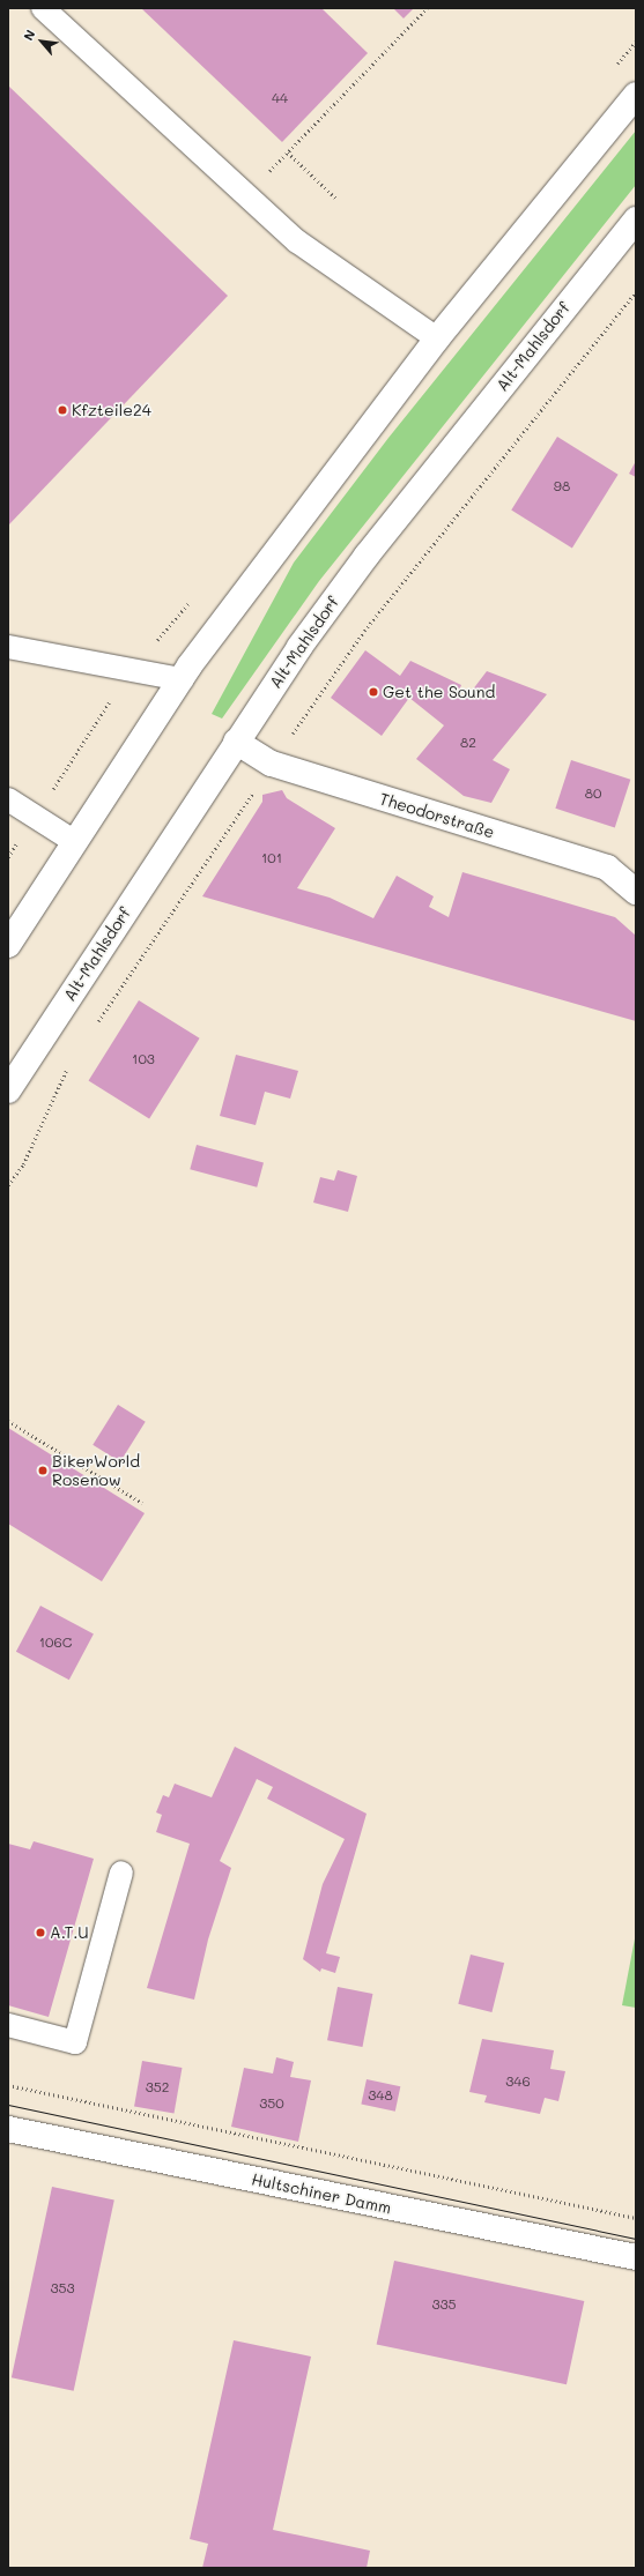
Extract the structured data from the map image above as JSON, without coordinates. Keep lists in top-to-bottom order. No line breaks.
{"streets":{"main road":["Alt-Mahlsdorf","Theodorstraße","Hultschiner Damm"]},"crossings":[["Alt-Mahlsdorf","Theodorstraße"]],"places":["Kfzteile24","Get the Sound","BikerWorld Rosenow","A.T.U"],"house_numbers":["44","98","82","80","101","103","106C","346","352","348","350","353","335"],"north":"top left"}
